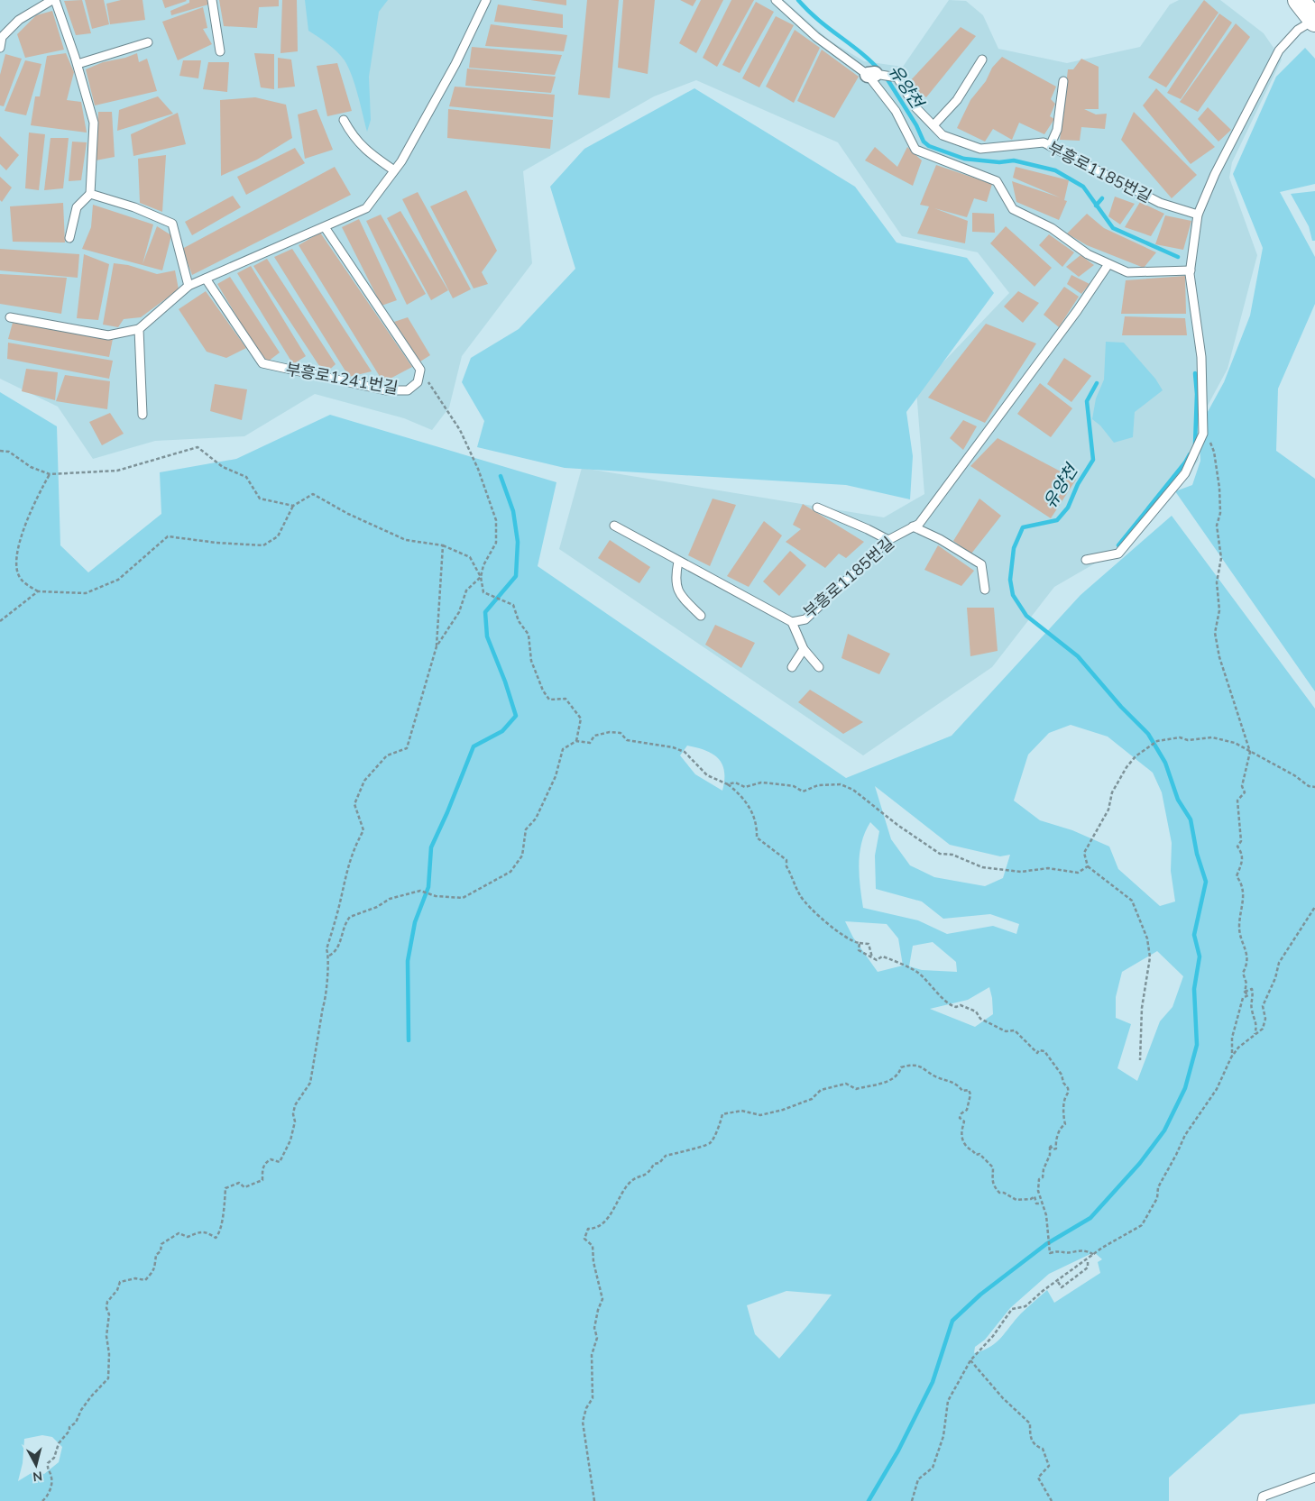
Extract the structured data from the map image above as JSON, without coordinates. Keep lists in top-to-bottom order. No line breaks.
{"streets":{"lane":["부흥로1185번길","부흥로1241번길"]},"water":["유양천"],"north":"bottom"}
